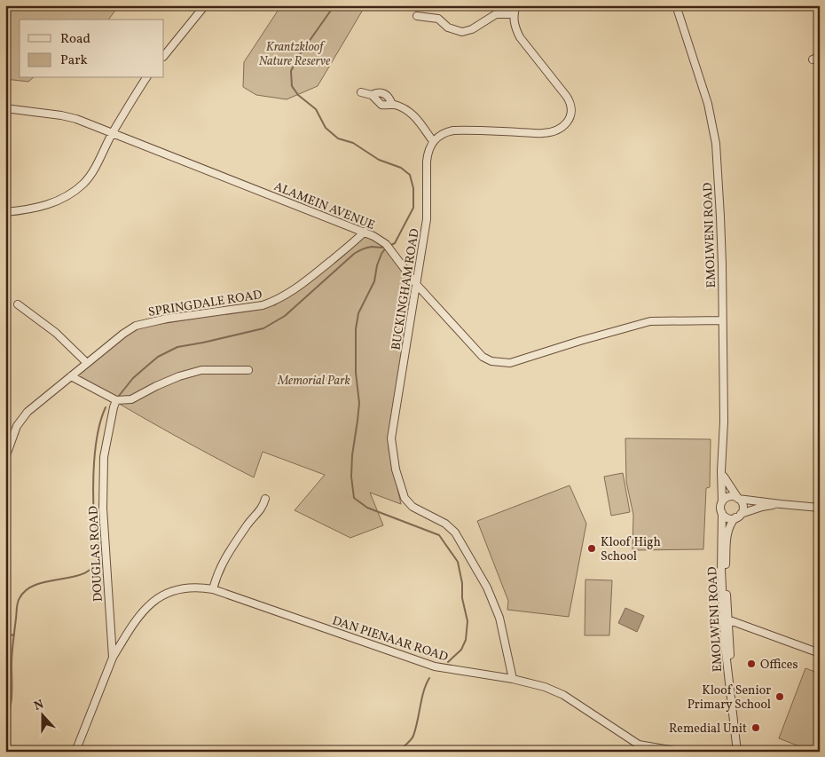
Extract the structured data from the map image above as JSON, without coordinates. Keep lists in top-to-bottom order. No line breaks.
{"streets":{"street":["ALAMEIN AVENUE","EMOLWENI ROAD","BUCKINGHAM ROAD","SPRINGDALE ROAD","DOUGLAS ROAD","DAN PIENAAR ROAD"]},"crossings":[["ALAMEIN AVENUE","EMOLWENI ROAD"],["ALAMEIN AVENUE","BUCKINGHAM ROAD"],["ALAMEIN AVENUE","SPRINGDALE ROAD"],["BUCKINGHAM ROAD","DAN PIENAAR ROAD"],["DOUGLAS ROAD","DAN PIENAAR ROAD"]],"parks":["Krantzkloof Nature Reserve","Memorial Park"],"places":["Kloof High School","Offices","Kloof Senior Primary School","Remedial Unit"],"legend":["Road","Park"],"north":"top"}
